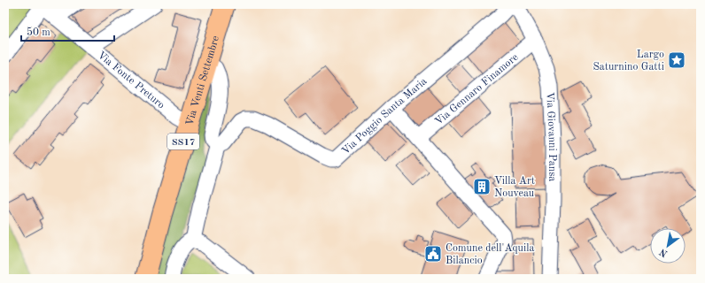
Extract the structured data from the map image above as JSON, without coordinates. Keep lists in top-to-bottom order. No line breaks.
{"streets":{"main road":["Via Venti Settembre","SS17"],"street":["Via Fonte Preturo","Via Gennaro Finamore","Via Poggio Santa Maria","Via Giovanni Pansa"]},"crossings":[["Via Fonte Preturo","Via Venti Settembre"],["Via Gennaro Finamore","Via Giovanni Pansa"],["Via Poggio Santa Maria","Via Giovanni Pansa"]],"places":{"place":["Largo Saturnino Gatti"],"building":["Villa Art Nouveau"],"public building":["Comune dell'Aquila Bilancio"]},"scale_bar":"50 m","north":"bottom left"}
